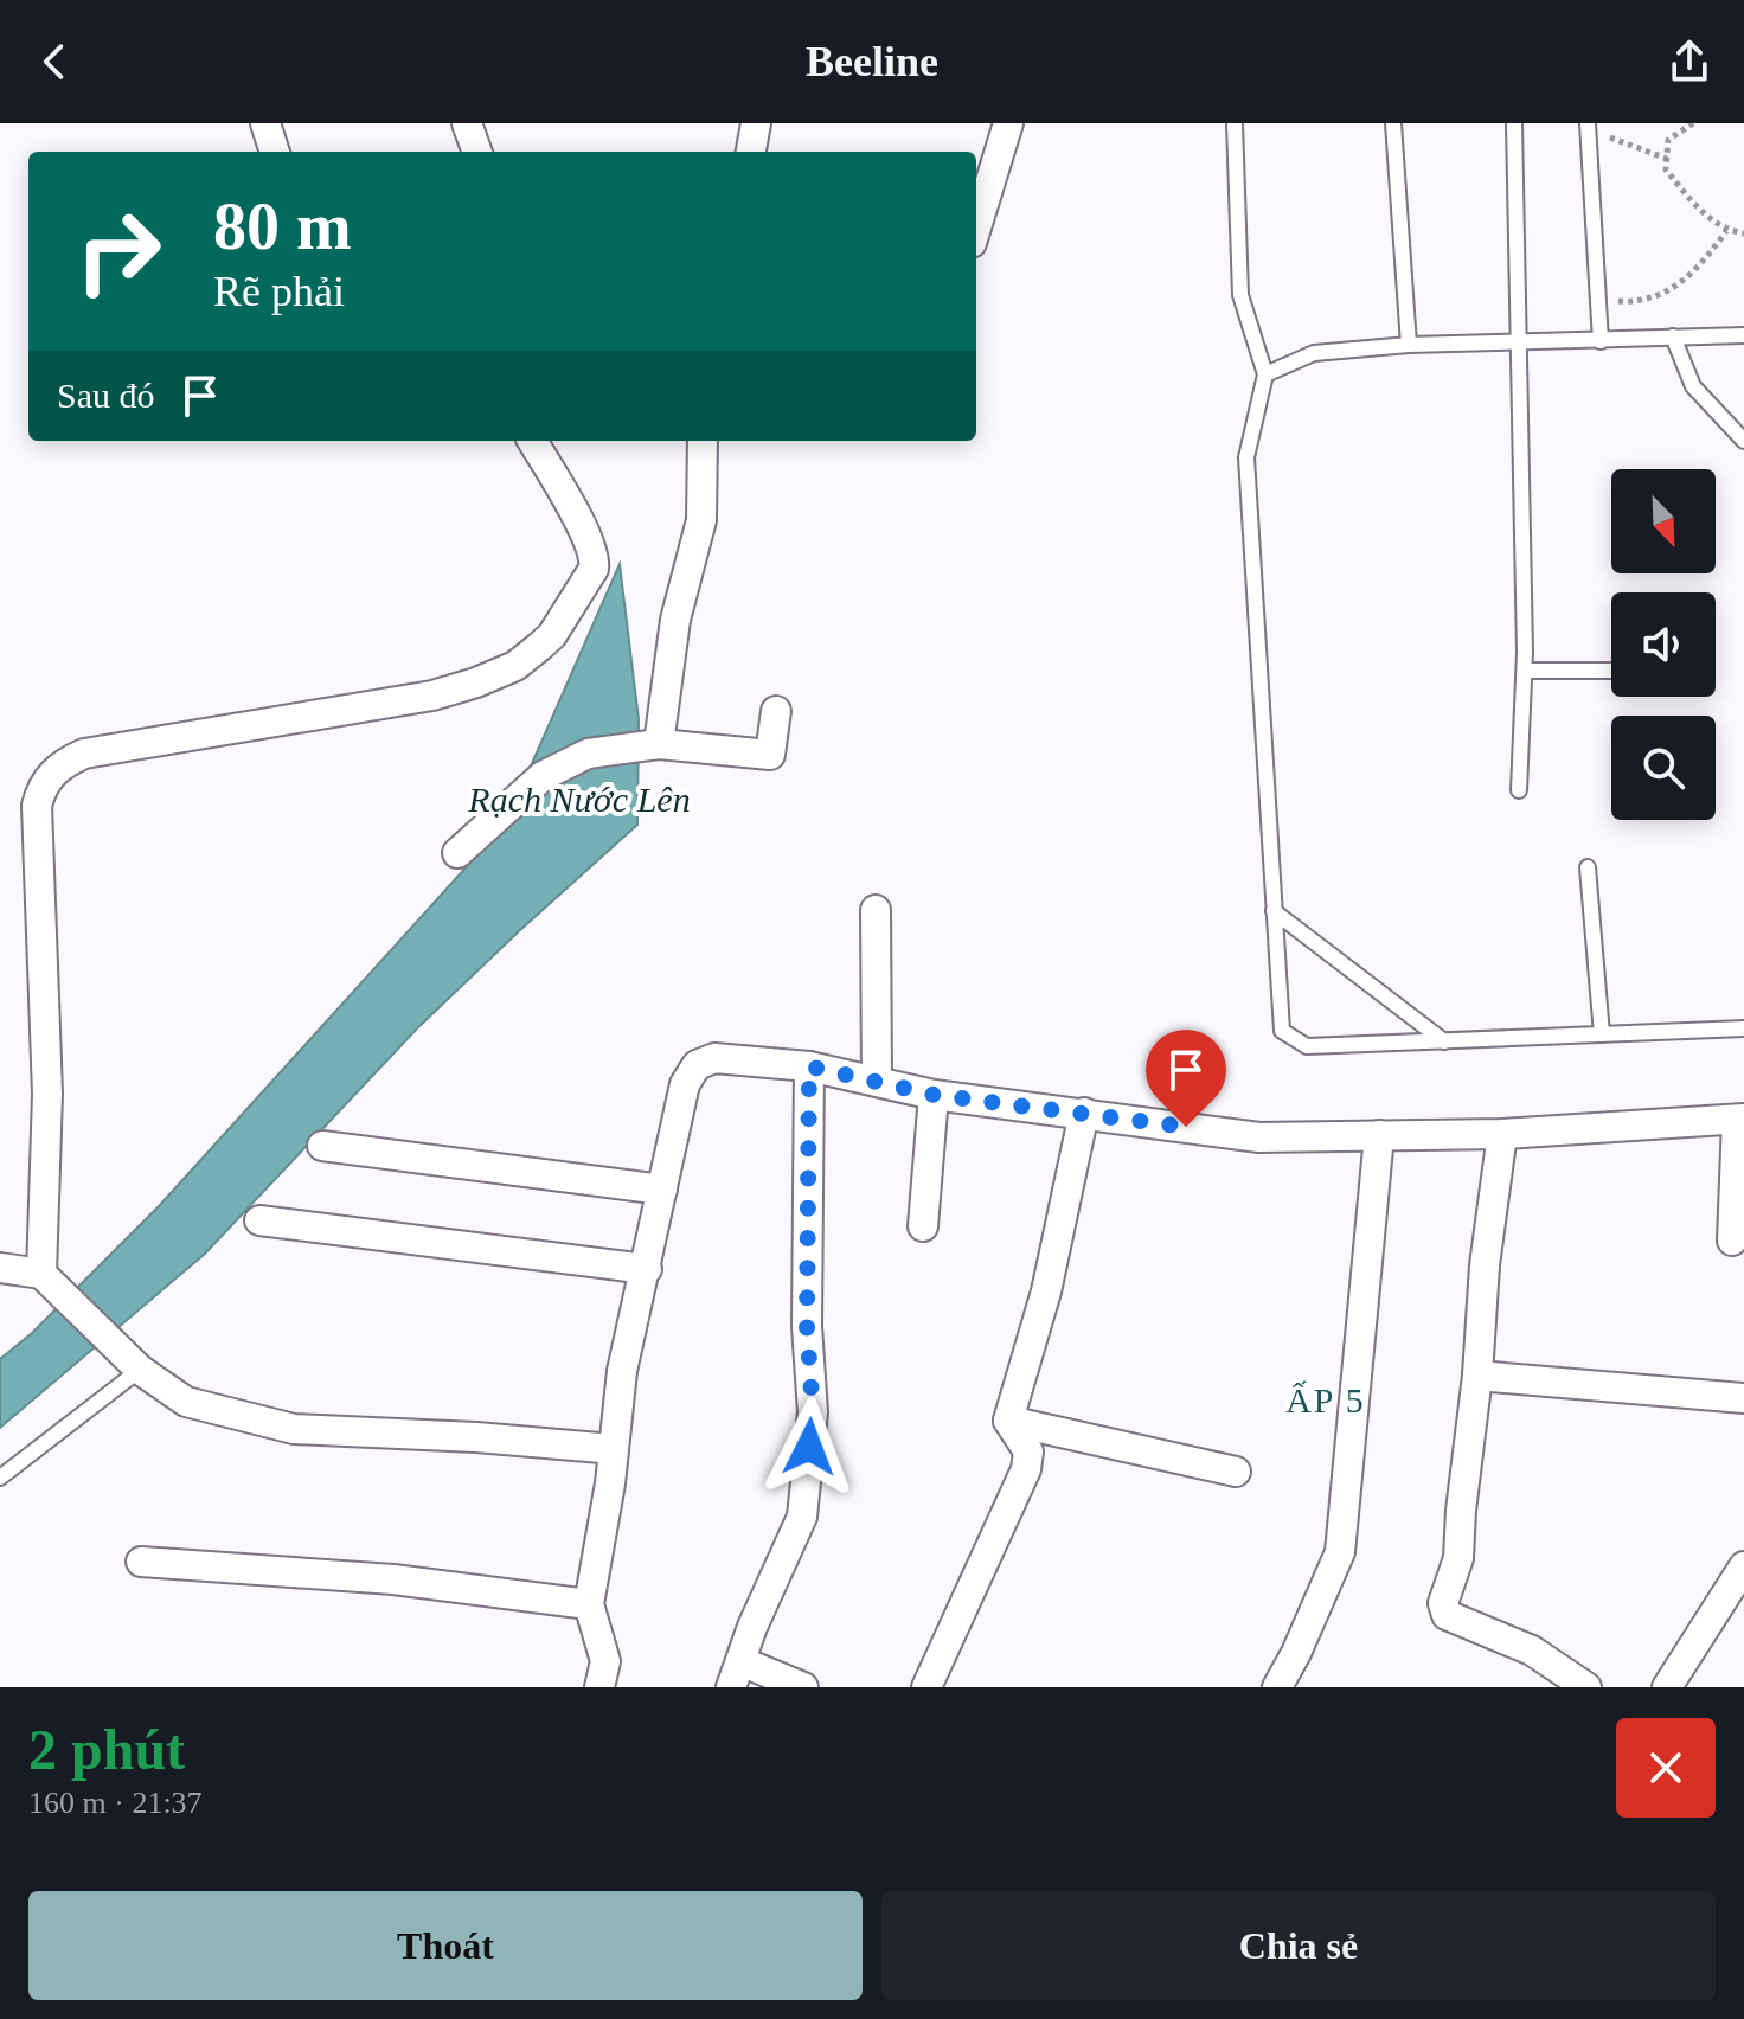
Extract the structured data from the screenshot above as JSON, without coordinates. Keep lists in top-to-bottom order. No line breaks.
{"districts":["ẤP 5"],"water":["Rạch Nước Lên"],"north":"bottom right","page":{"header":"Beeline","turn":["80 m","Rẽ phải"],"then":"Sau đó","heading":["2 phút","160 m · 21:37"],"buttons":["Thoát","Chia sẻ"]}}
